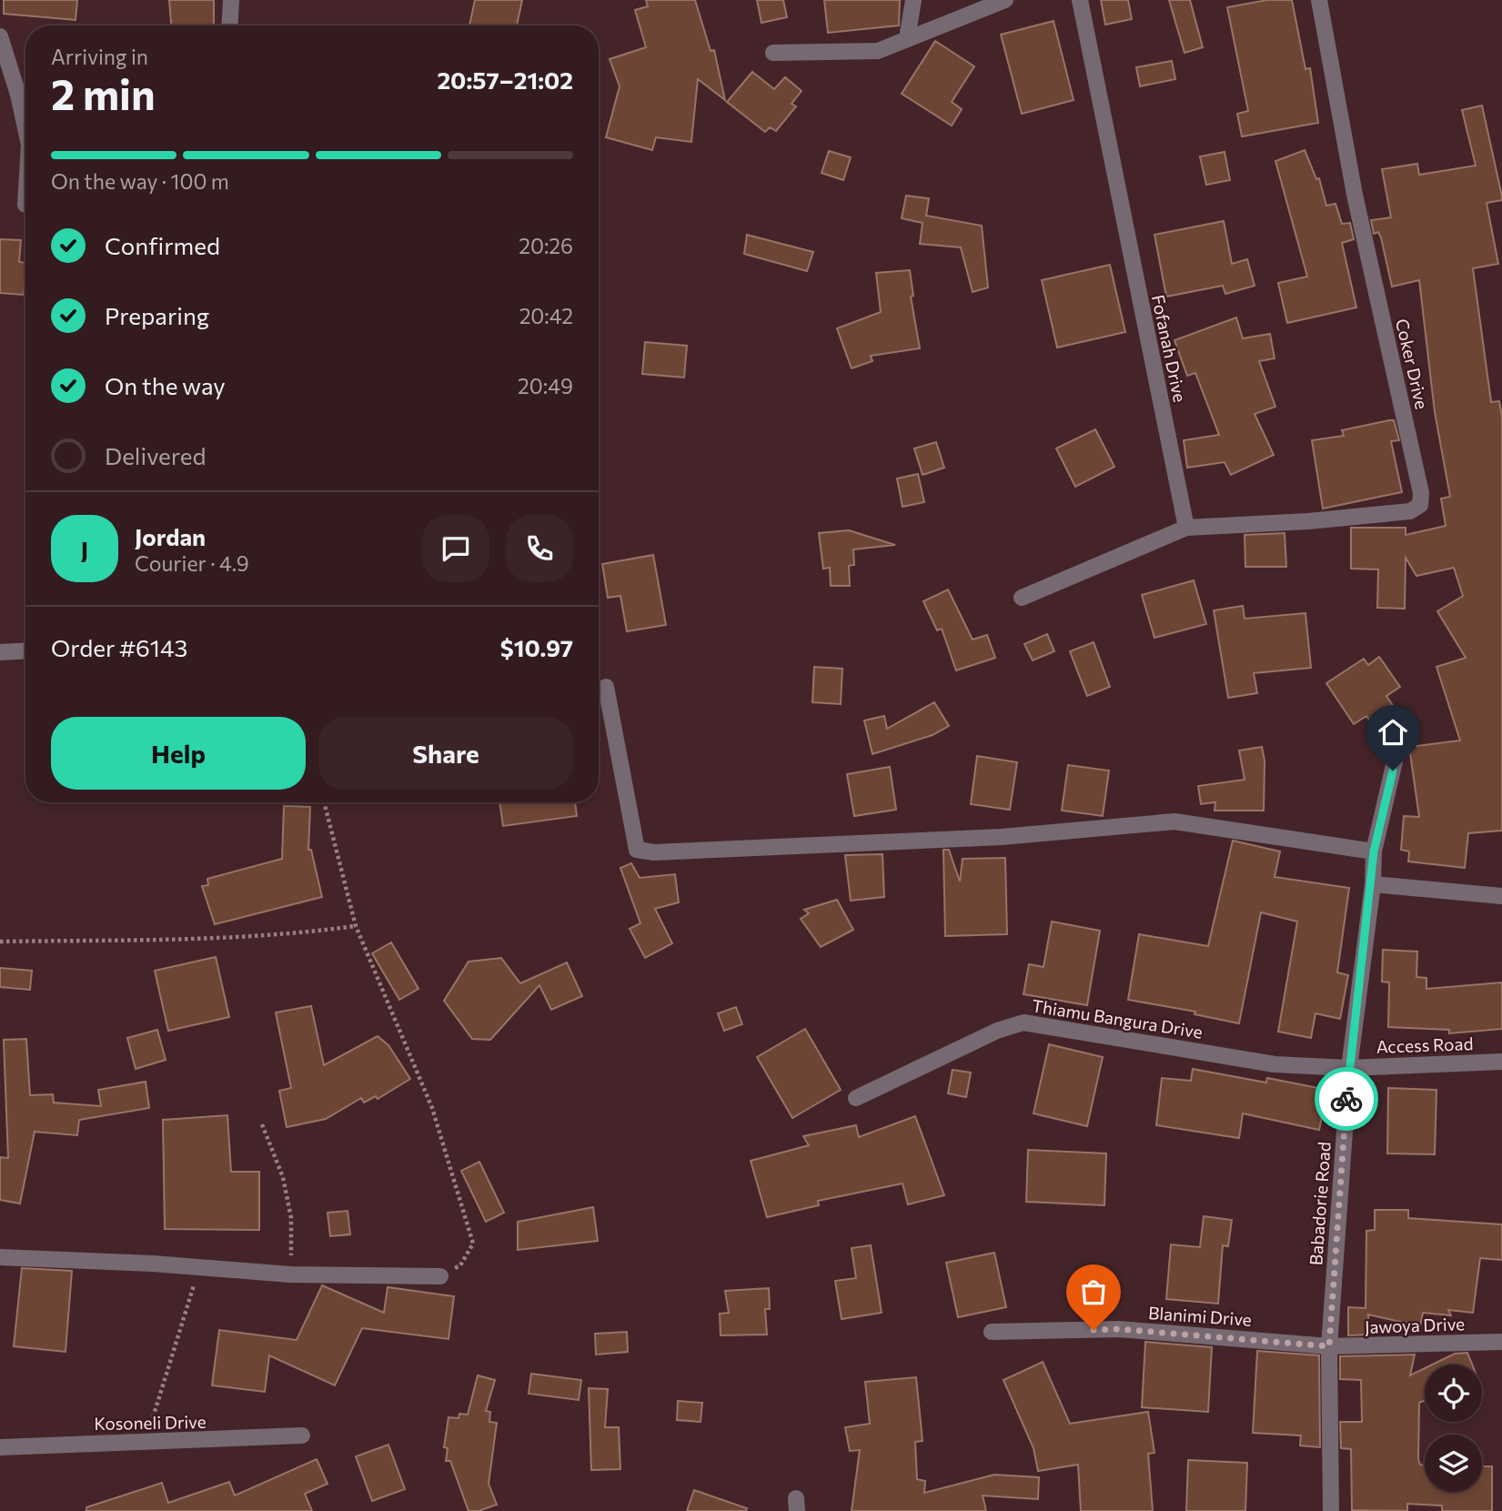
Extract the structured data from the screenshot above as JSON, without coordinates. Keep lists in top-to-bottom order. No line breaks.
{"streets":{"street":["Fofanah Drive","Coker Drive","Thiamu Bangura Drive","Access Road","Babadorie Road","Blanimi Drive","Jawoya Drive","Kosoneli Drive"]},"crossings":[["Fofanah Drive","Coker Drive"],["Thiamu Bangura Drive","Access Road"],["Thiamu Bangura Drive","Babadorie Road"],["Access Road","Babadorie Road"],["Babadorie Road","Blanimi Drive"],["Babadorie Road","Jawoya Drive"],["Blanimi Drive","Jawoya Drive"]],"page":{"heading":["2 min","Arriving in","20:57–21:02"],"panel":["Jordan","Courier · 4.9","Order #6143","$10.97"],"bar":"On the way · 100 m","list":[["Confirmed","20:26"],["Preparing","20:42"],["On the way","20:49"],"Delivered"],"round":"J","buttons":["Help","Share"]}}
